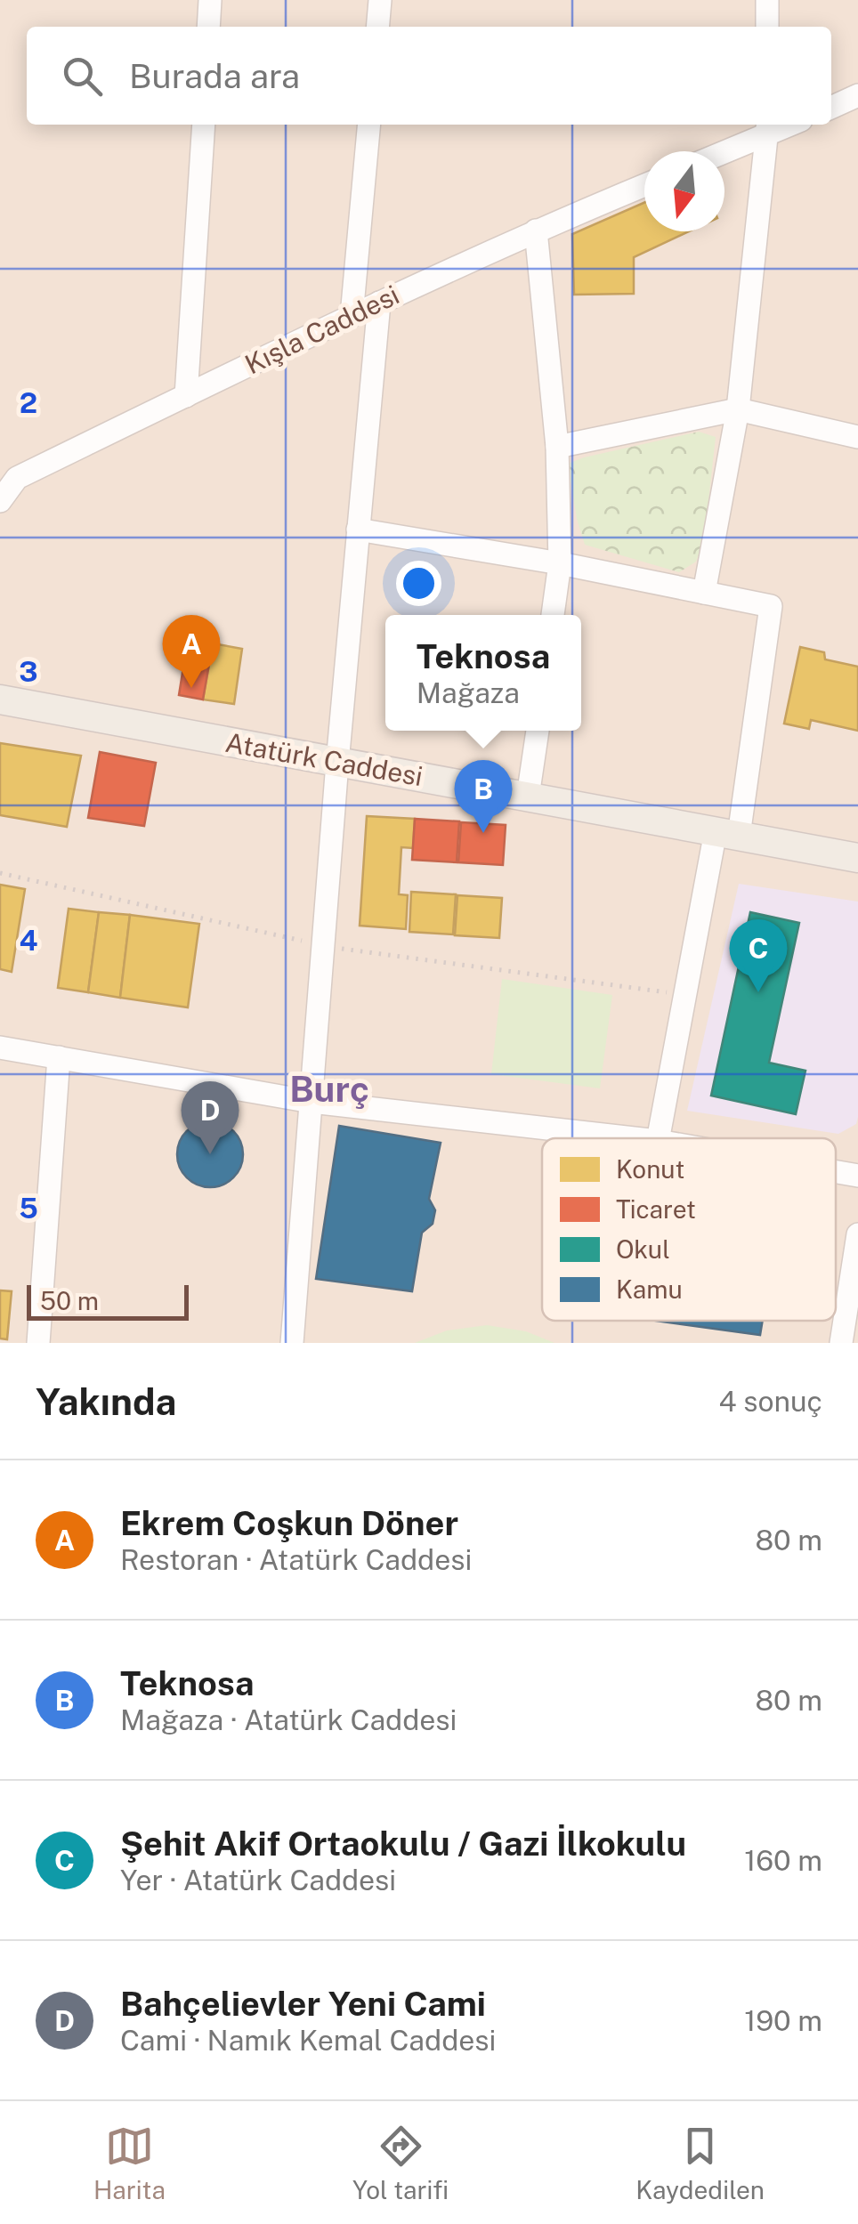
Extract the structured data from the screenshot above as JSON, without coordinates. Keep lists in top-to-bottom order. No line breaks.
{"streets":{"main road":["Atatürk Caddesi"],"street":["Kışla Caddesi"]},"districts":["Burç"],"legend":["Konut","Ticaret","Okul","Kamu"],"scale_bar":"50 m","north":"bottom","page":{"search":"Burada ara","pins":["A","B","C","D"],"popup":["Teknosa","Mağaza"],"scale":"50 m","heading":["Yakında","4 sonuç"],"list":[{"mark":"A","name":"Ekrem Coşkun Döner","note":"Restoran · Atatürk Caddesi","value":"80 m"},{"mark":"B","name":"Teknosa","note":"Mağaza · Atatürk Caddesi","value":"80 m"},{"mark":"C","name":"Şehit Akif Ortaokulu / Gazi İlkokulu","note":"Yer · Atatürk Caddesi","value":"160 m"},{"mark":"D","name":"Bahçelievler Yeni Cami","note":"Cami · Namık Kemal Caddesi","value":"190 m"}],"nav":["Harita","Yol tarifi","Kaydedilen"]},"grid":{"rows":["2","3","4","5"]}}
